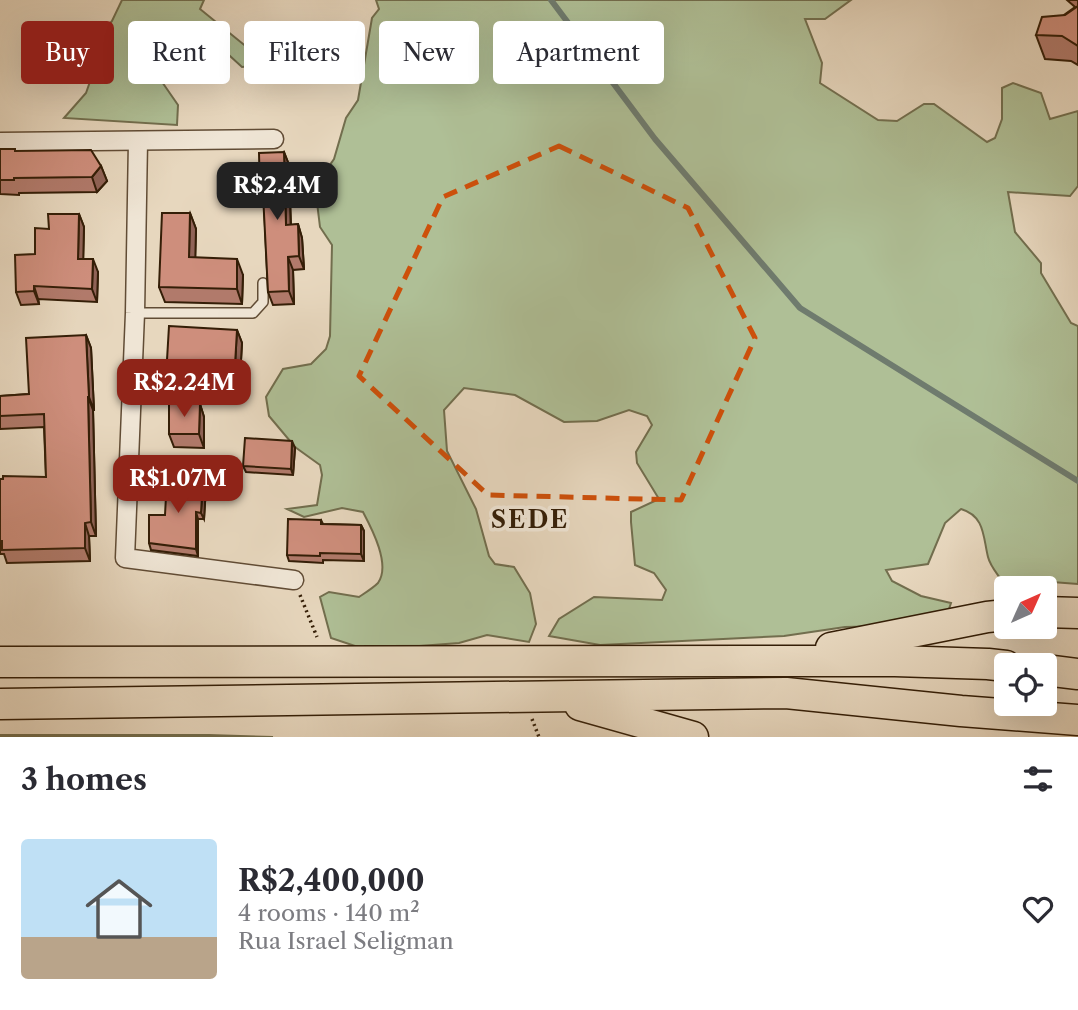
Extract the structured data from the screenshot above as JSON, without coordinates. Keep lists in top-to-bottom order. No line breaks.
{"districts":["SEDE"],"north":"top right","page":{"chip":["Buy","Rent","Filters","New","Apartment"],"price":["R$2.4M","R$2.24M","R$1.07M"],"heading":"3 homes","list":[{"name":"R$2,400,000","note":"4 rooms · 140 m² · Rua Israel Seligman"}]}}
